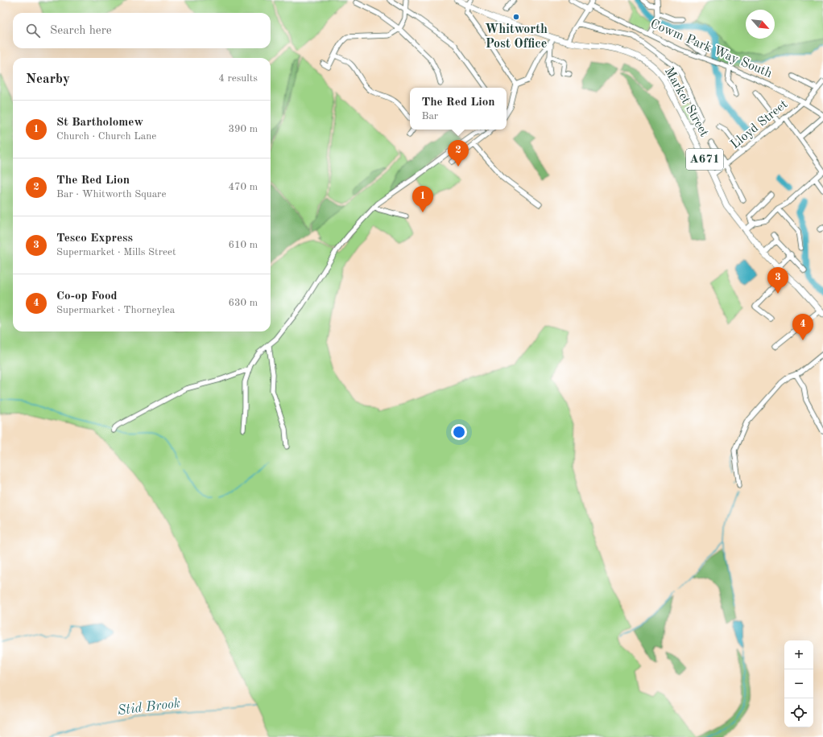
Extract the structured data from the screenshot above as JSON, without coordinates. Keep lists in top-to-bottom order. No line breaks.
{"streets":{"main road":["Market Street","A671"],"street":["Cowm Park Way South","Lloyd Street"]},"crossings":[["Cowm Park Way South","Lloyd Street"],["Market Street","Lloyd Street"]],"water":["Stid Brook"],"places":["Whitworth Post Office"],"north":"bottom right","page":{"search":"Search here","heading":["Nearby","4 results"],"popup":["The Red Lion","Bar"],"list":[{"mark":"1","name":"St Bartholomew","note":"Church · Church Lane","value":"390 m"},{"mark":"2","name":"The Red Lion","note":"Bar · Whitworth Square","value":"470 m"},{"mark":"3","name":"Tesco Express","note":"Supermarket · Mills Street","value":"610 m"},{"mark":"4","name":"Co-op Food","note":"Supermarket · Thorneylea","value":"630 m"}],"pins":["2","1","3","4"],"map_buttons":["+","−"]}}
